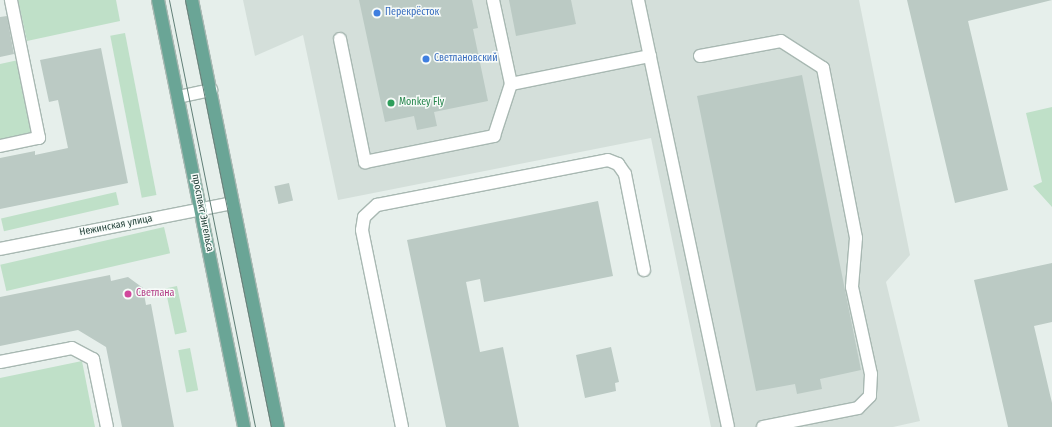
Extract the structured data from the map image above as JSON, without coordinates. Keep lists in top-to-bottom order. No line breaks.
{"streets":{"main road":["проспект Энгельса"],"street":["Нежинская улица"]},"crossings":[["проспект Энгельса","Нежинская улица"]],"places":["Перекрёсток","Светлановский","Monkey Fly","Светлана"]}
